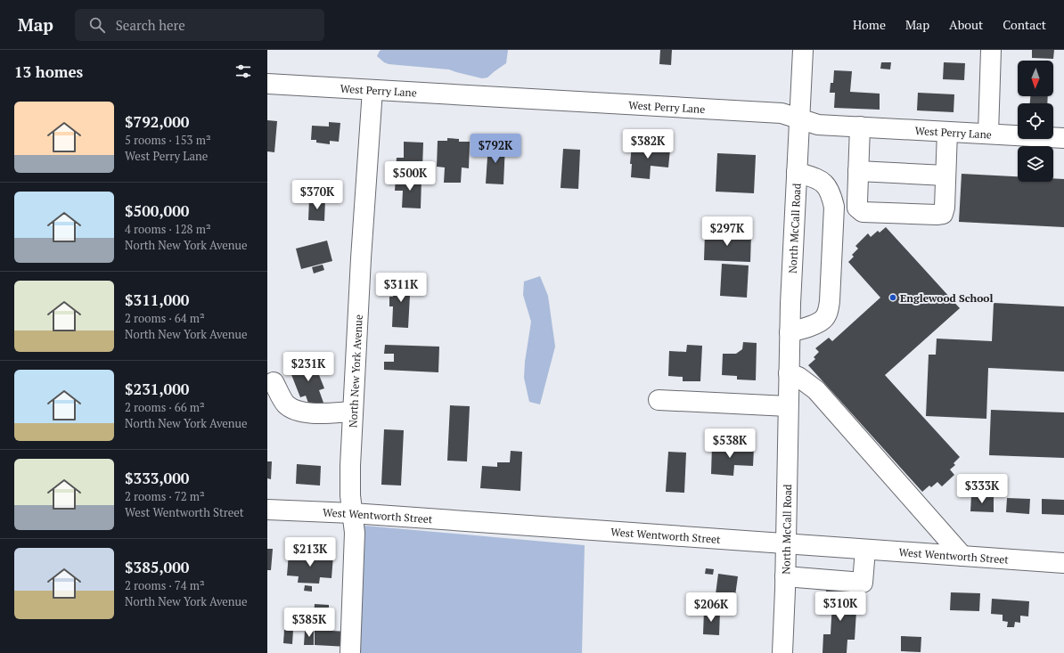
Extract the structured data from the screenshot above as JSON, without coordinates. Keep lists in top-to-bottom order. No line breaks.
{"streets":{"street":["West Perry Lane","North McCall Road","North New York Avenue","West Wentworth Street"]},"crossings":[["West Perry Lane","North McCall Road"],["West Perry Lane","North New York Avenue"],["North McCall Road","West Wentworth Street"],["North New York Avenue","West Wentworth Street"]],"places":["Englewood School"],"north":"bottom","page":{"header":"Map","search":"Search here","nav":["Home","Map","About","Contact"],"heading":"13 homes","list":[{"name":"$792,000","note":"5 rooms · 153 m² · West Perry Lane"},{"name":"$500,000","note":"4 rooms · 128 m² · North New York Avenue"},{"name":"$311,000","note":"2 rooms · 64 m² · North New York Avenue"},{"name":"$231,000","note":"2 rooms · 66 m² · North New York Avenue"},{"name":"$333,000","note":"2 rooms · 72 m² · West Wentworth Street"},{"name":"$385,000","note":"2 rooms · 74 m² · North New York Avenue"}],"price":["$382K","$792K","$500K","$370K","$297K","$311K","$231K","$538K","$333K","$213K","$310K","$206K","$385K"]}}
